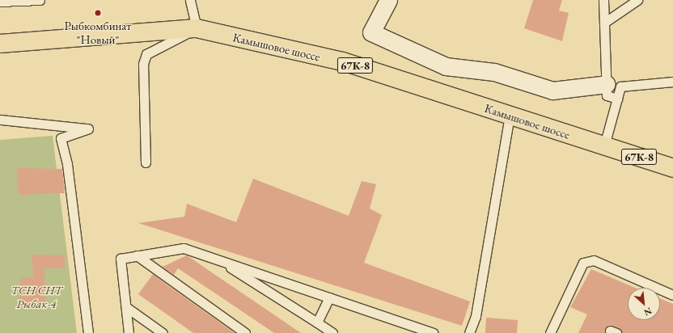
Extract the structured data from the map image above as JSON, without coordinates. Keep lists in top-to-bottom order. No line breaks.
{"streets":{"main road":["Камышовое шоссе","67К-8"]},"parks":["ТСН СНТ Рыбак-4"],"places":["Рыбкомбинат \"Новый\""],"north":"bottom right"}
